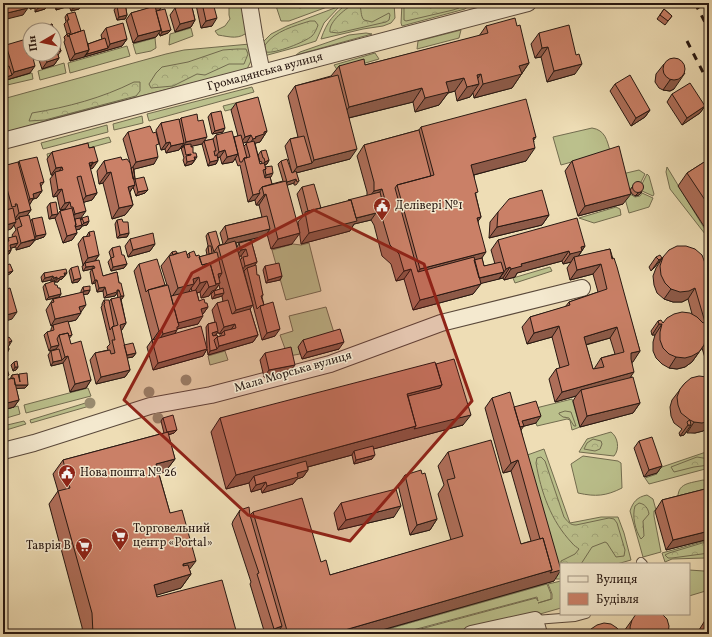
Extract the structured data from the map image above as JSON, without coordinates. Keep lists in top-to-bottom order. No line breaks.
{"streets":{"street":["Громадянська вулиця","Мала Морська вулиця"]},"places":{"public building":["Делівері №1","Нова пошта № 26"],"supermarket":["Торговельний центр «Portal»","Таврія В"]},"legend":["Вулиця","Будівля"],"north":"left"}
